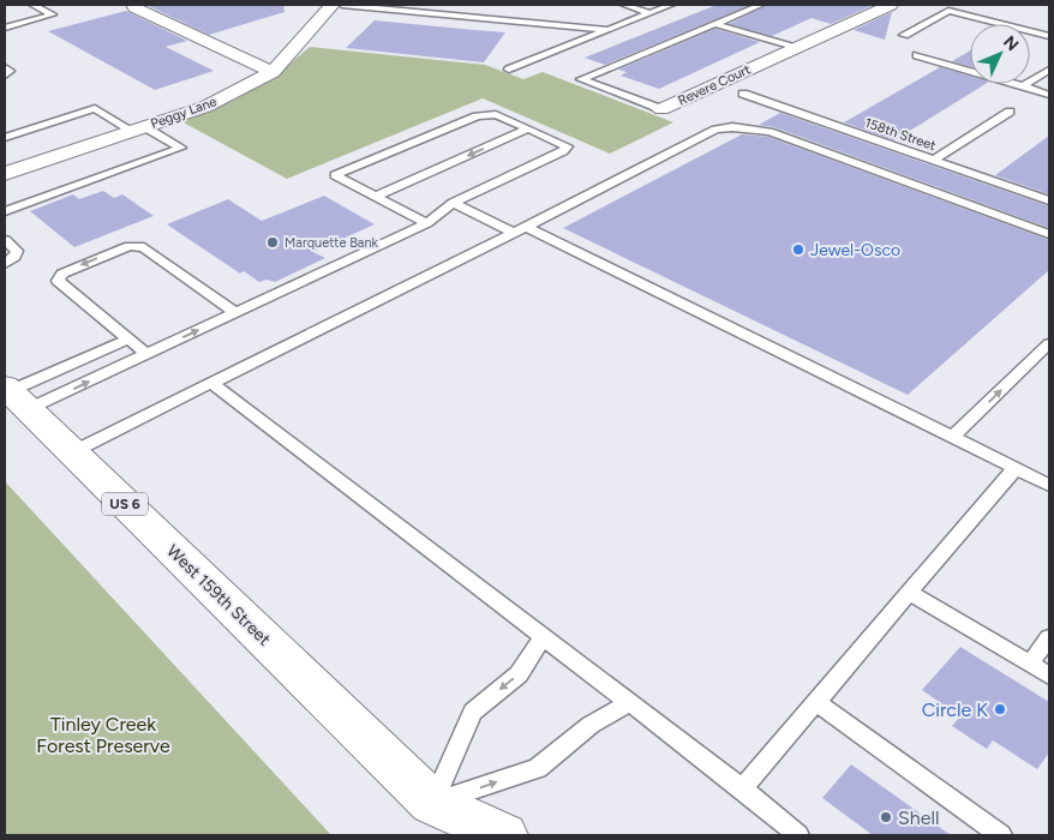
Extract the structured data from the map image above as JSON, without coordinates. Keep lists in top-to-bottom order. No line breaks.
{"streets":{"main road":["US 6","West 159th Street"],"street":["Revere Court","Peggy Lane"],"lane":["158th Street"]},"parks":["Tinley Creek Forest Preserve"],"places":["Marquette Bank","Jewel-Osco","Circle K","Shell"],"north":"top right"}
